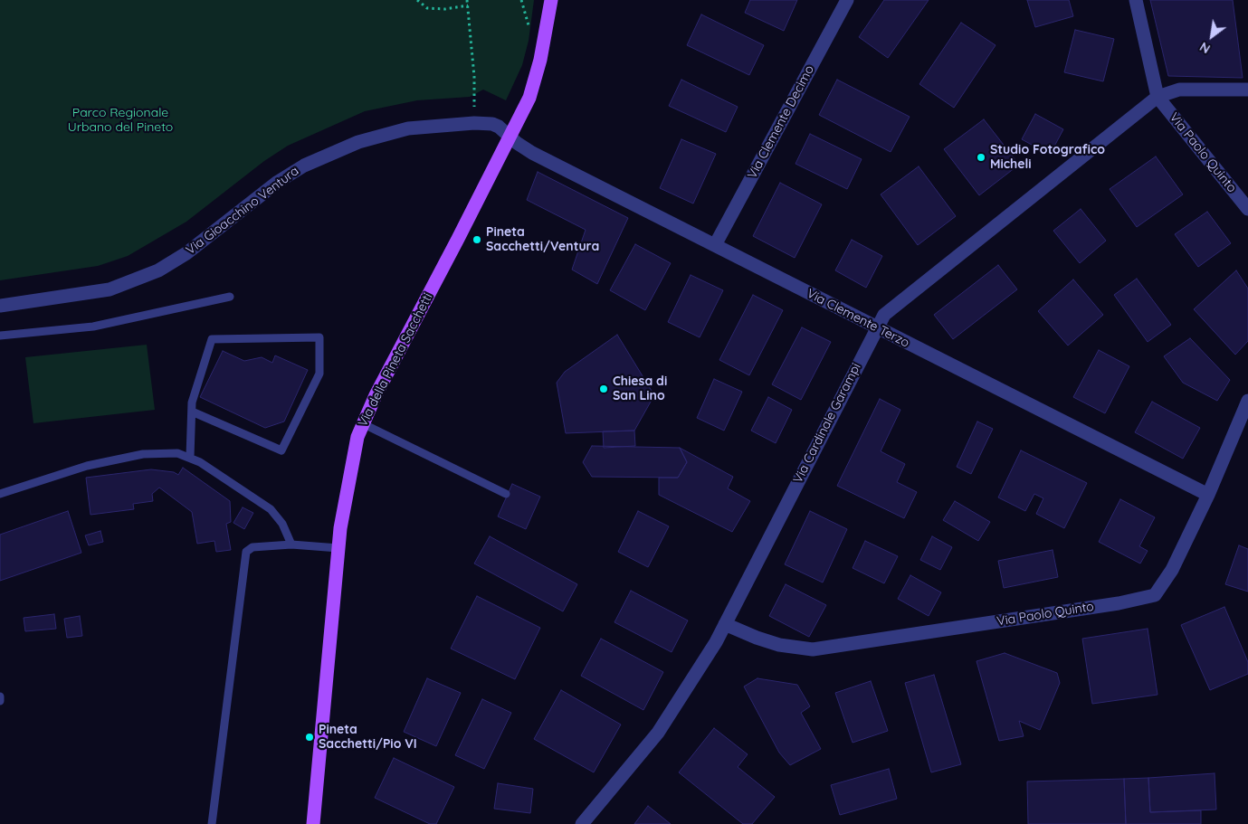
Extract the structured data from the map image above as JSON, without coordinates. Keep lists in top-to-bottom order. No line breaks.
{"streets":{"main road":["Via della Pineta Sacchetti"],"street":["Via Clemente Decimo","Via Paolo Quinto","Via Gioacchino Ventura","Via Clemente Terzo","Via Cardinale Garampi"]},"crossings":[["Via Clemente Decimo","Via Clemente Terzo"],["Via Paolo Quinto","Via Clemente Terzo"],["Via Paolo Quinto","Via Cardinale Garampi"],["Via Gioacchino Ventura","Via Clemente Terzo"],["Via Gioacchino Ventura","Via della Pineta Sacchetti"],["Via Clemente Terzo","Via della Pineta Sacchetti"],["Via Clemente Terzo","Via Cardinale Garampi"]],"parks":["Parco Regionale Urbano del Pineto"],"places":["Studio Fotografico Micheli","Pineta Sacchetti/Ventura","Chiesa di San Lino","Pineta Sacchetti/Pio VI"],"north":"bottom left"}
